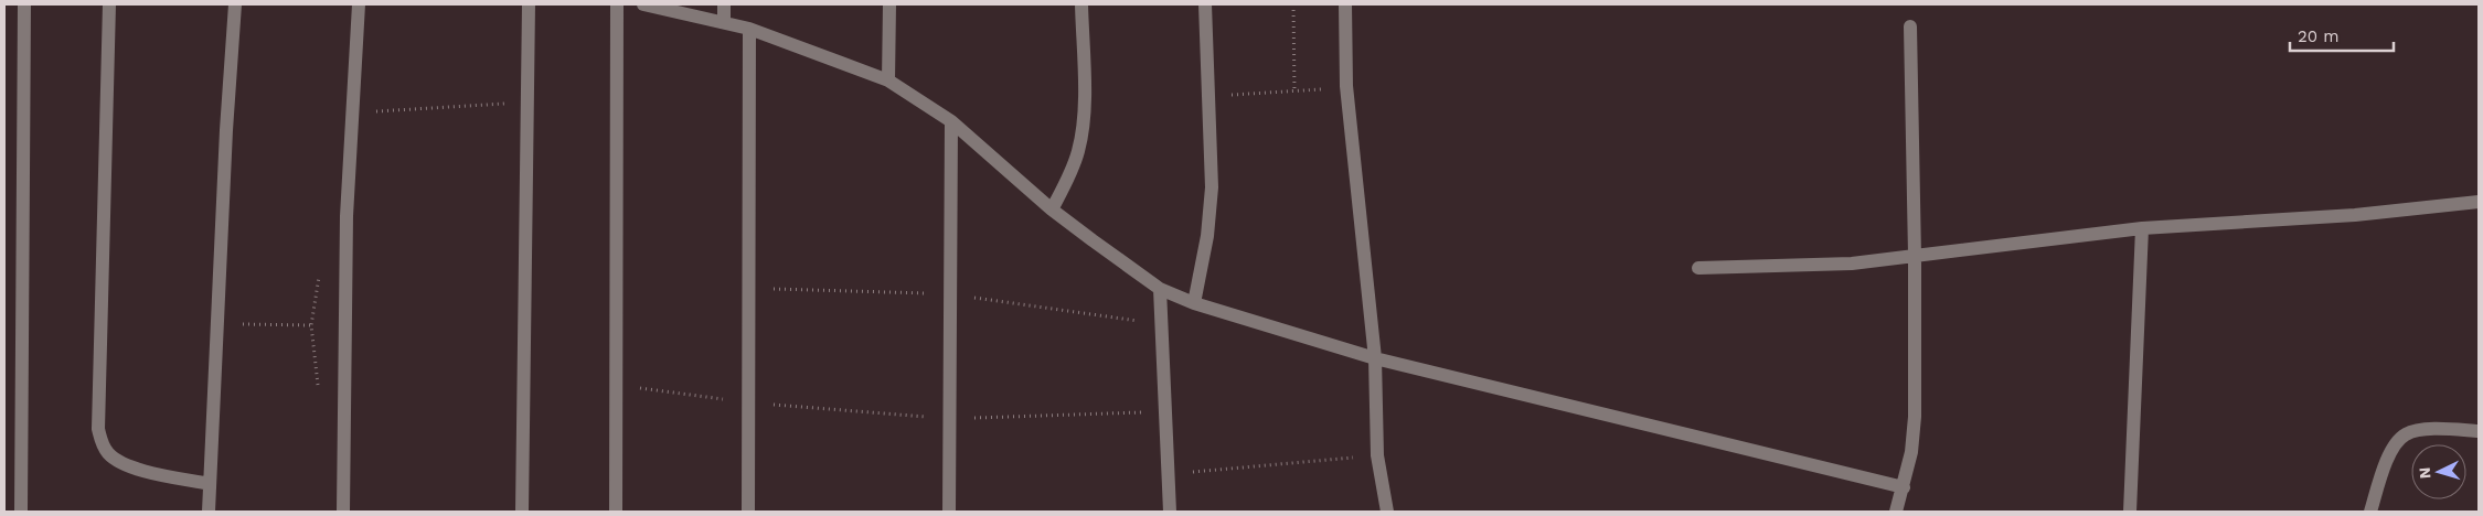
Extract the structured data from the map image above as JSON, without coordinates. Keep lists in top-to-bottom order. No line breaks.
{"scale_bar":"20 m","north":"left"}
